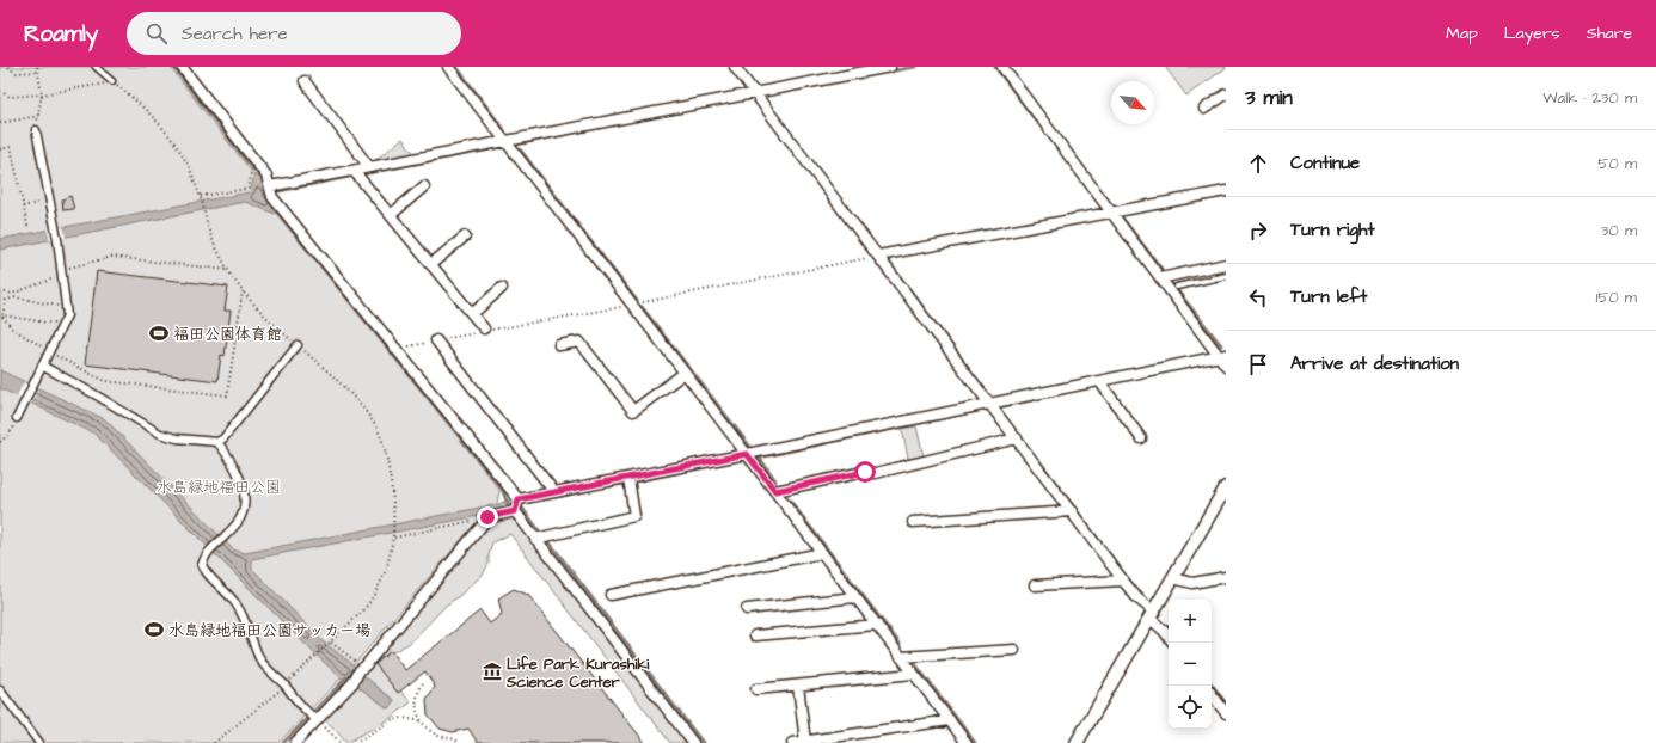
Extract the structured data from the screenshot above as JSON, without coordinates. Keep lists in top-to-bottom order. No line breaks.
{"parks":["水島緑地福田公園"],"places":{"sports":["福田公園体育館","水島緑地福田公園サッカー場"],"museum":["Life Park Kurashiki Science Center"]},"north":"bottom right","page":{"header":"Roamly","search":"Search here","nav":["Map","Layers","Share"],"heading":["3 min","Walk · 230 m"],"list":[["Continue","50 m"],["Turn right","30 m"],["Turn left","150 m"],"Arrive at destination"],"map_buttons":["+","−"]}}
